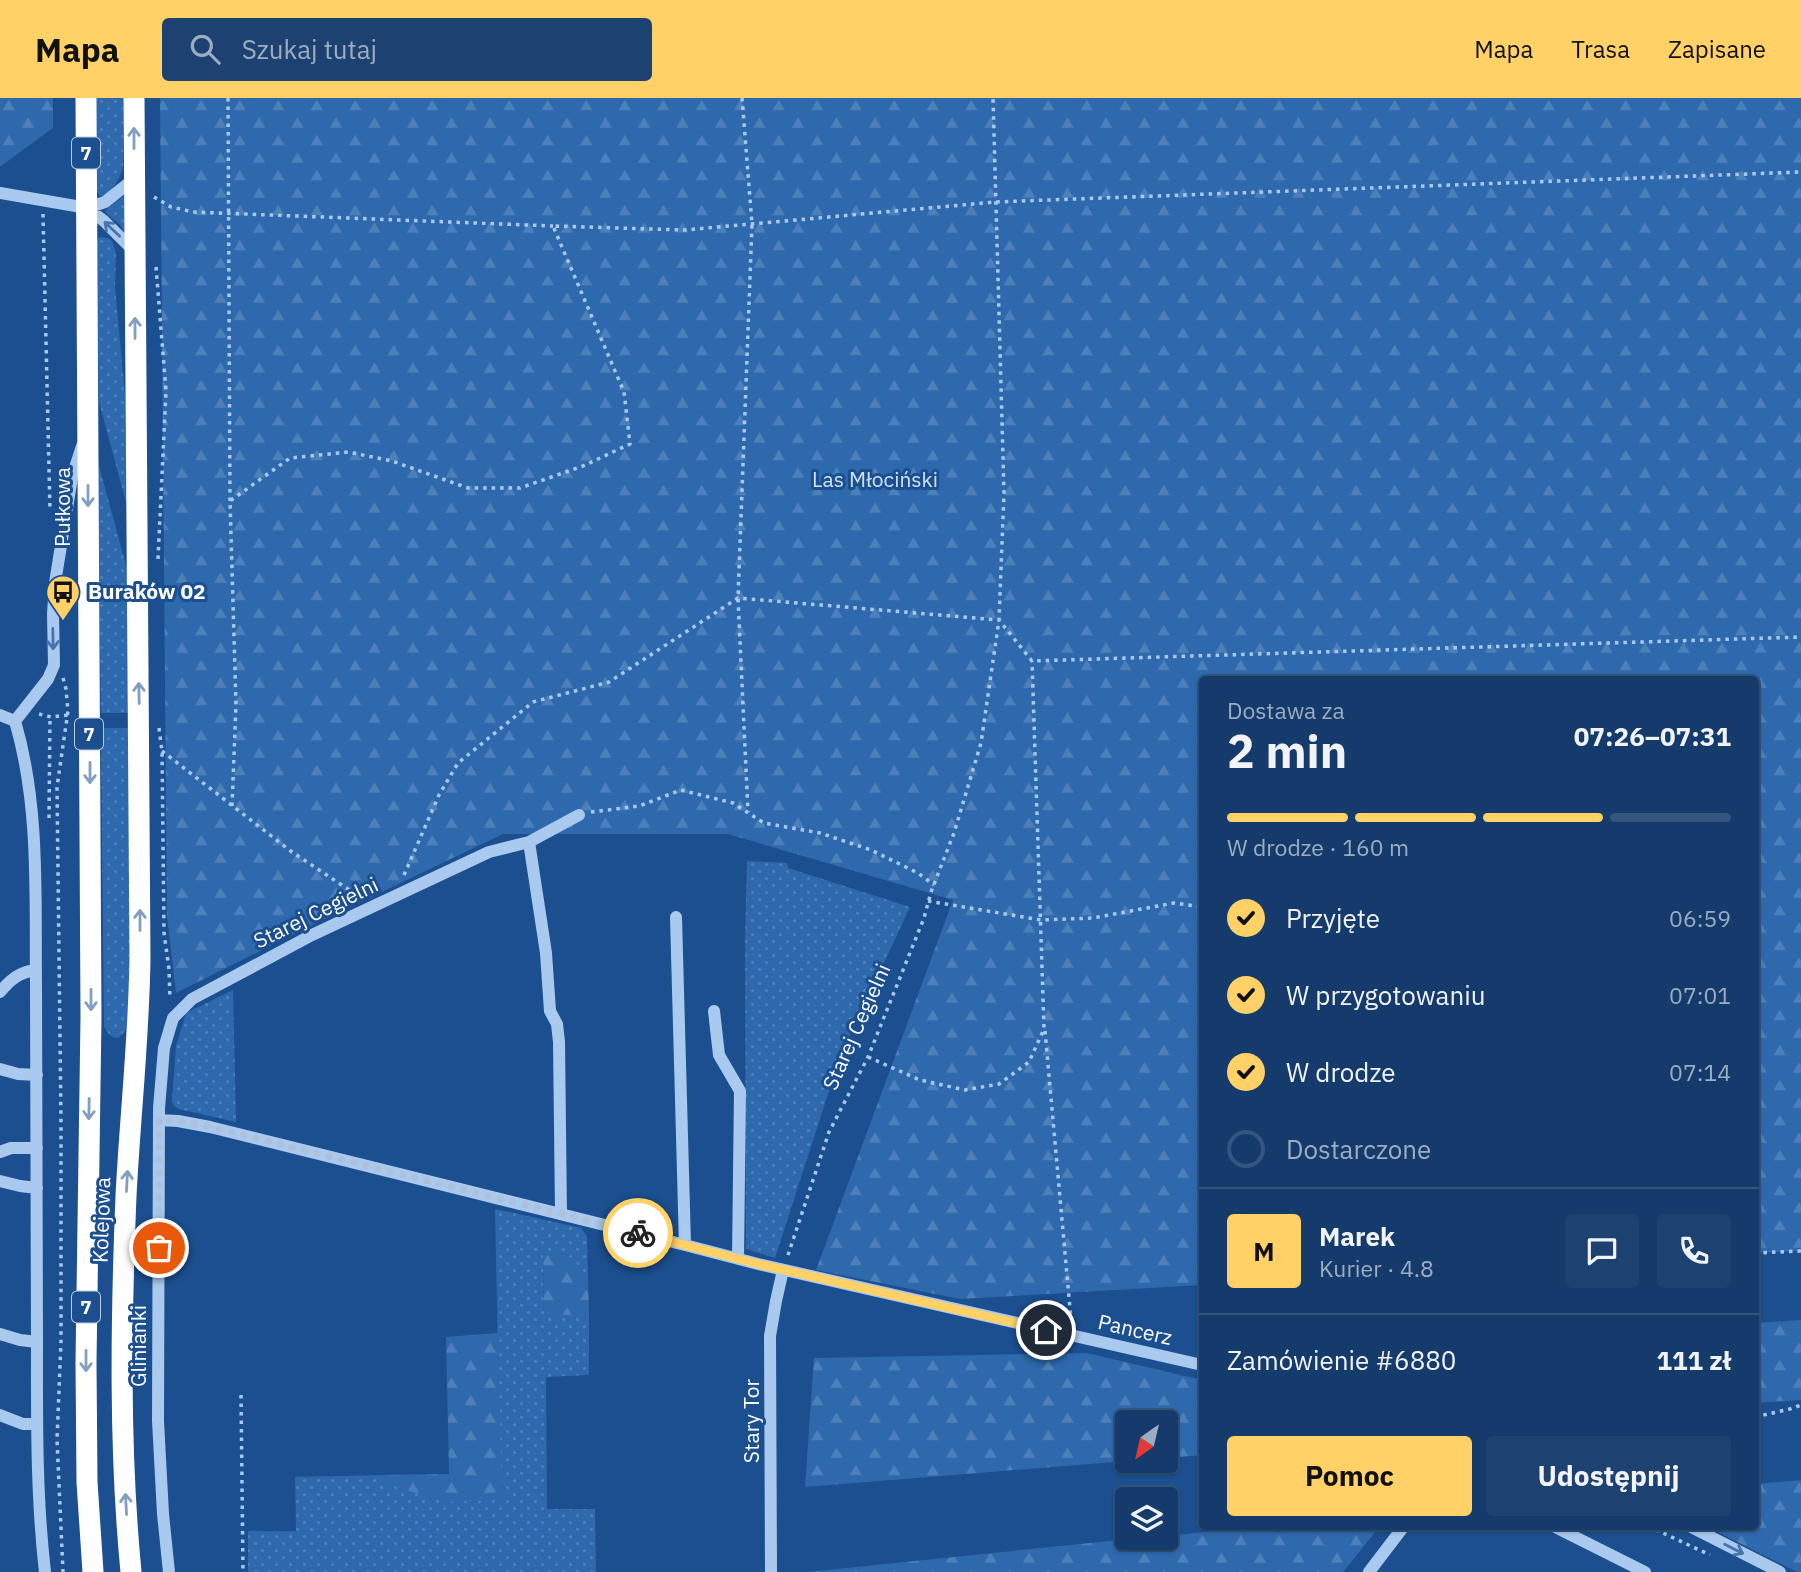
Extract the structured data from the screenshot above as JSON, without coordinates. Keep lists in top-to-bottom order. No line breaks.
{"streets":{"highway":["7","Pułkowa","Kolejowa"],"street":["Starej Cegielni","Pancerz","Glinianki","Stary Tor"]},"crossings":[["7","Kolejowa"],["Pułkowa","Kolejowa"],["Starej Cegielni","Pancerz"],["Starej Cegielni","Stary Tor"],["Pancerz","Glinianki"],["Pancerz","Stary Tor"]],"one_way":["Pułkowa"],"parks":["Las Młociński"],"places":{"bus stop":["Buraków 02"]},"north":"bottom left","page":{"header":"Mapa","search":"Szukaj tutaj","nav":["Mapa","Trasa","Zapisane"],"heading":["2 min","Dostawa za","07:26–07:31"],"panel":["Marek","Kurier · 4.8","Zamówienie #6880","111 zł"],"bar":"W drodze · 160 m","list":[["Przyjęte","06:59"],["W przygotowaniu","07:01"],["W drodze","07:14"],"Dostarczone"],"round":"M","buttons":["Pomoc","Udostępnij"]}}
